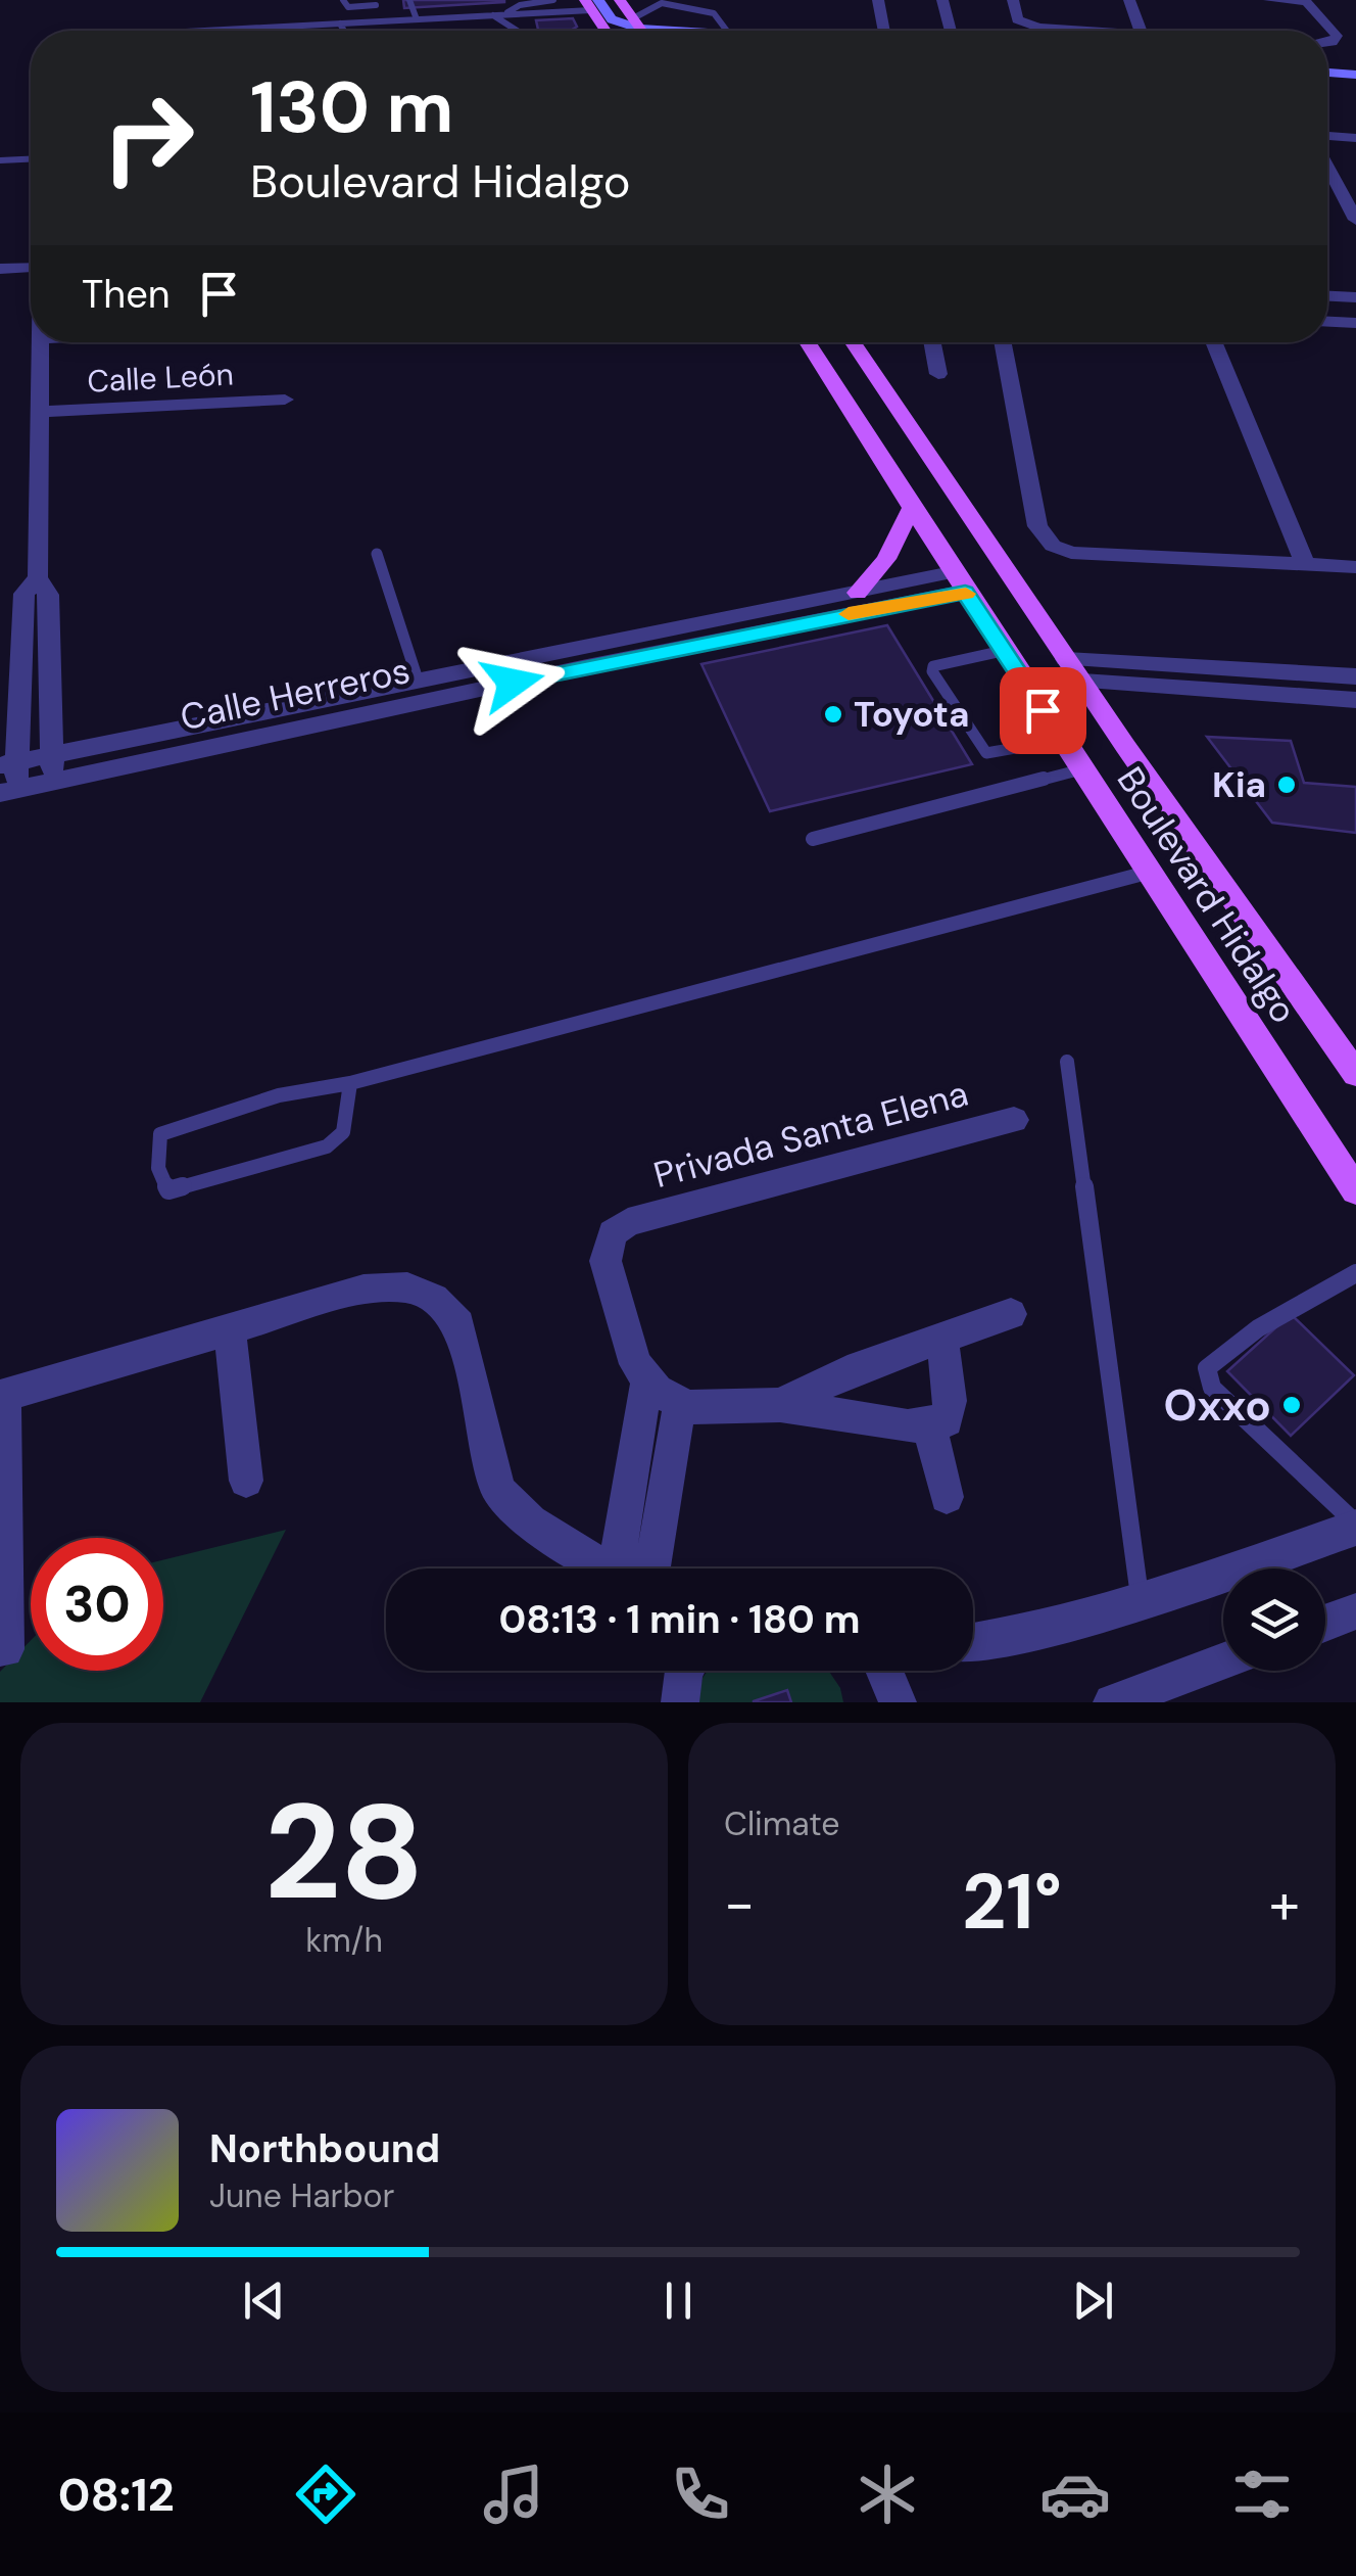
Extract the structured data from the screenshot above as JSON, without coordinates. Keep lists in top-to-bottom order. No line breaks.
{"streets":{"main road":["Boulevard Hidalgo"],"street":["Calle León","Calle Herreros","Privada Santa Elena"]},"crossings":[["Calle Herreros","Boulevard Hidalgo"]],"places":["Toyota","Kia","Oxxo"],"page":{"turn":["130 m","Boulevard Hidalgo"],"then":"Then","limit":"30","trip":"08:13 · 1 min · 180 m","tile":[["28","km/h"],"Climate"],"heat":["−","21°","+"],"song":["Northbound","June Harbor"],"tabs":"08:12"}}
